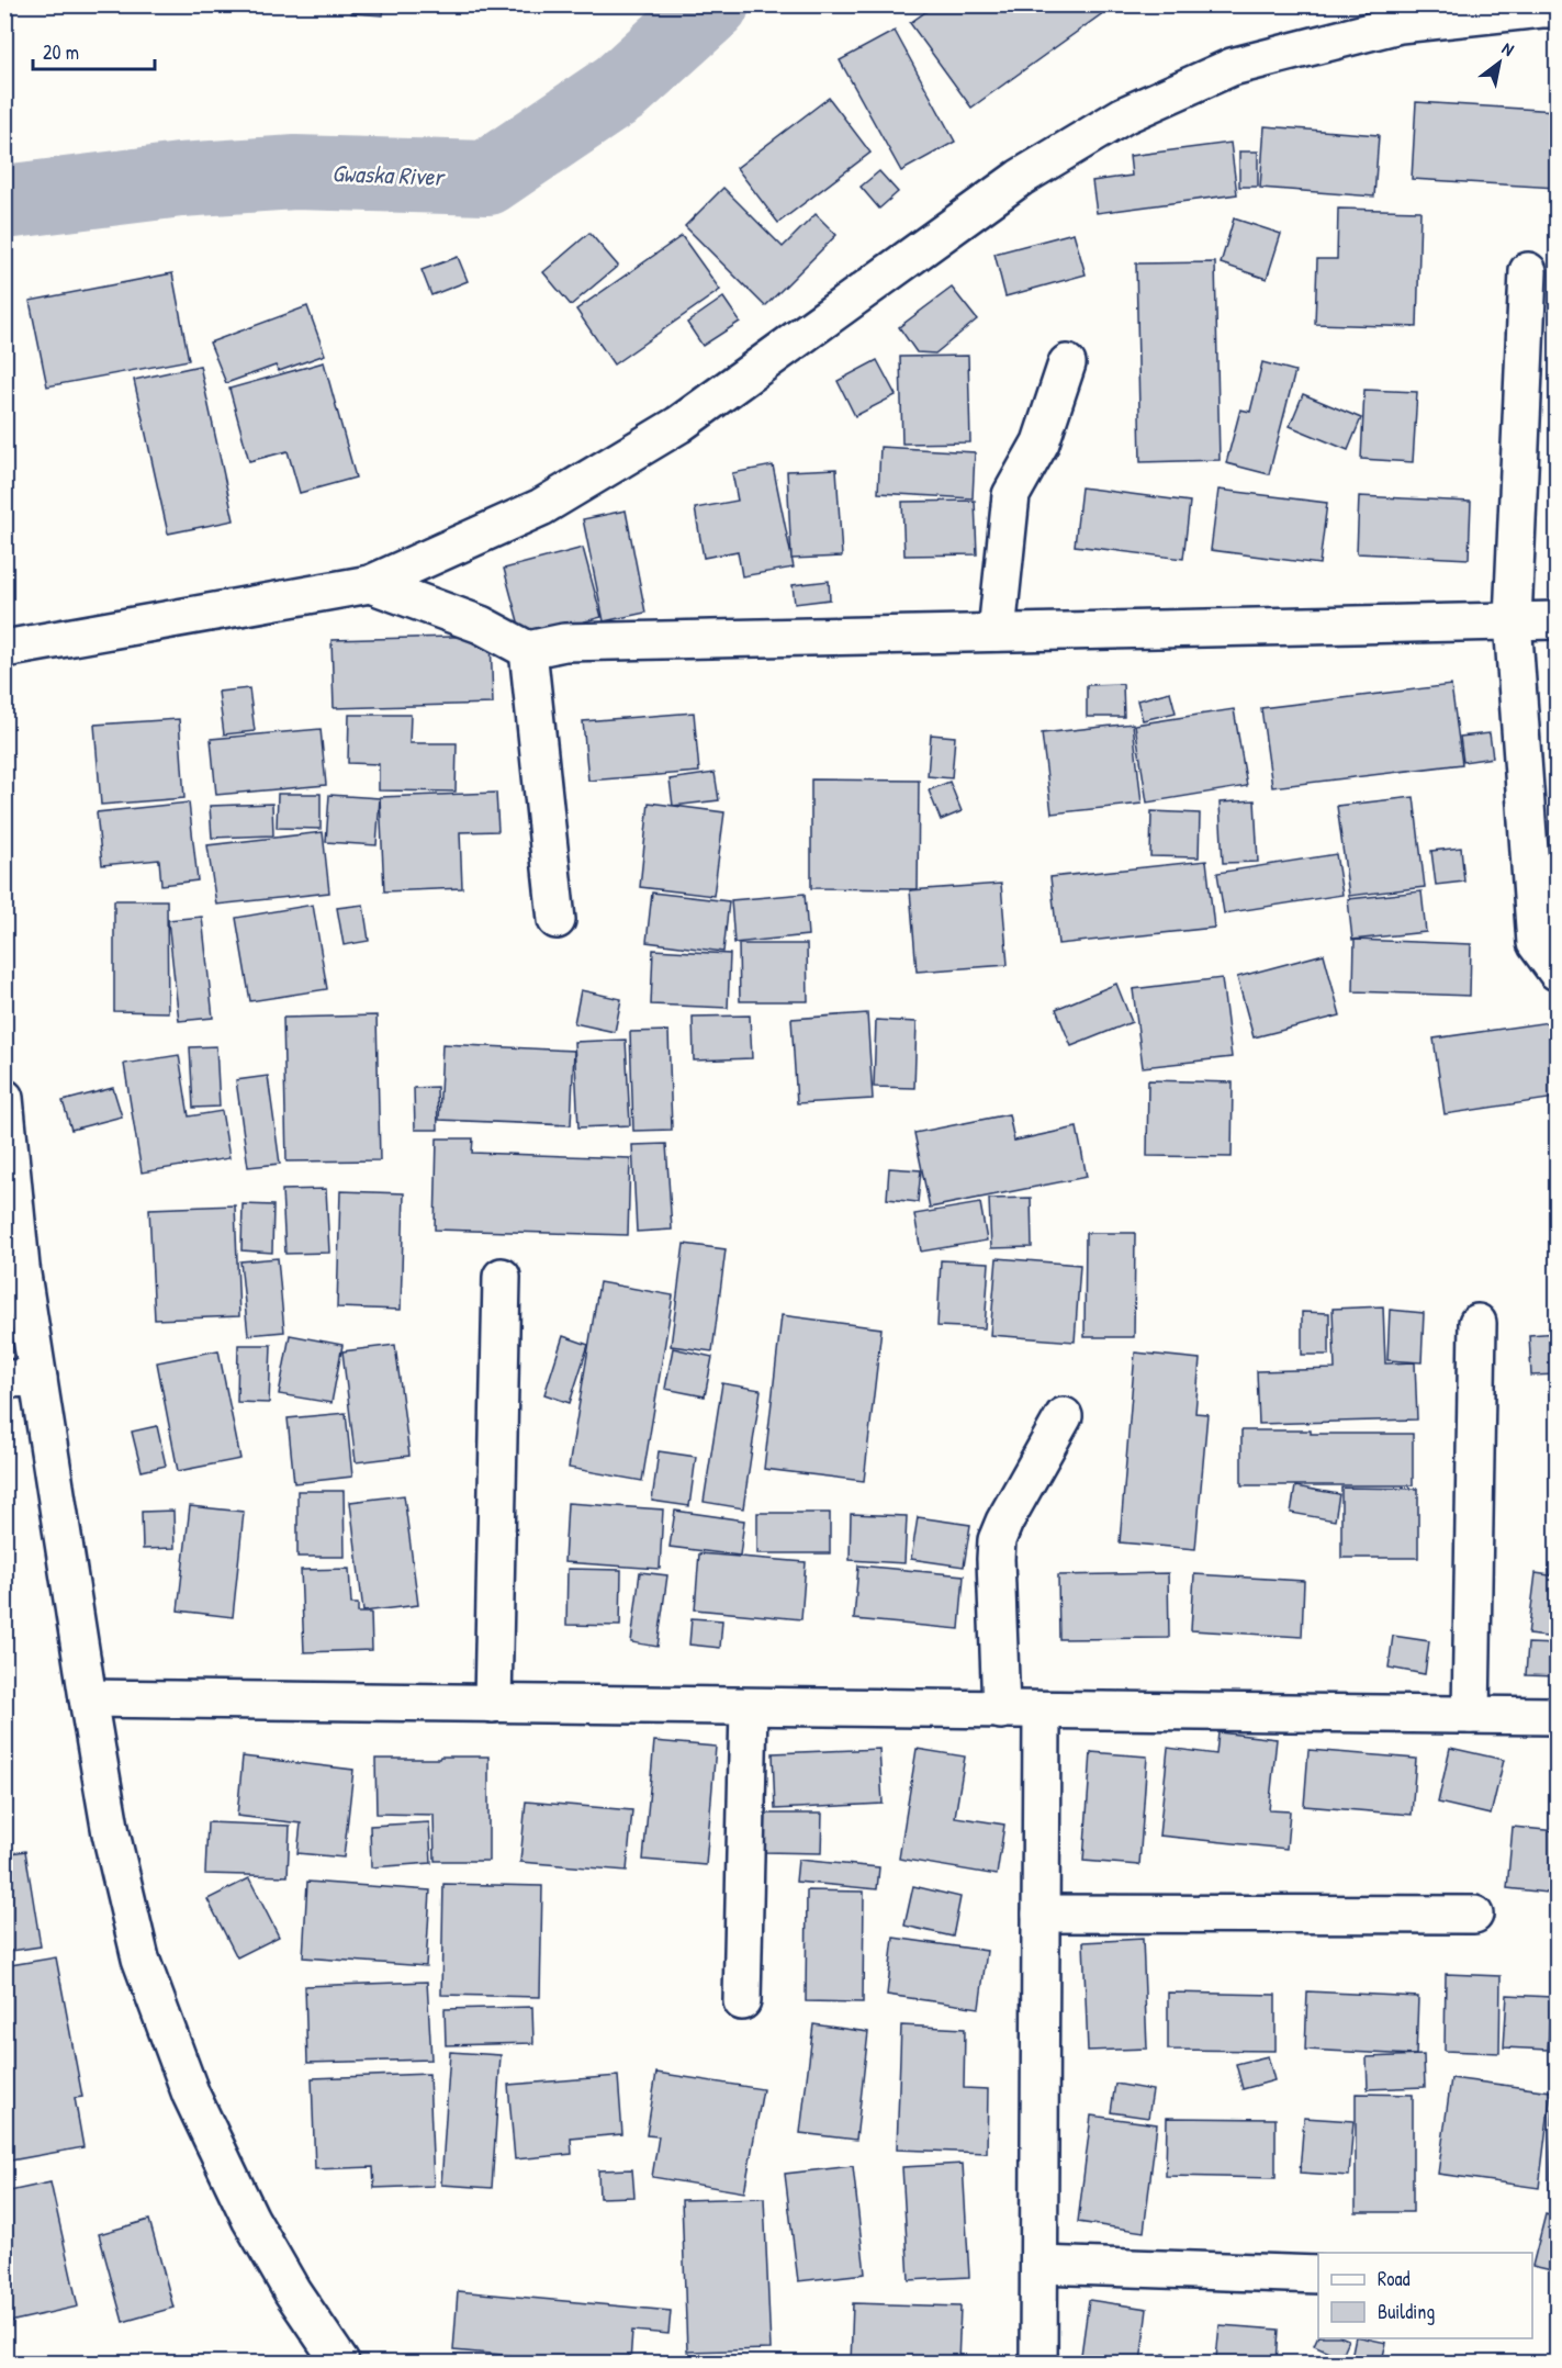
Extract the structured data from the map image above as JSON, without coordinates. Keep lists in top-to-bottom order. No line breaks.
{"water":["Gwaska River"],"legend":["Road","Building"],"scale_bar":"20 m","north":"top right"}
